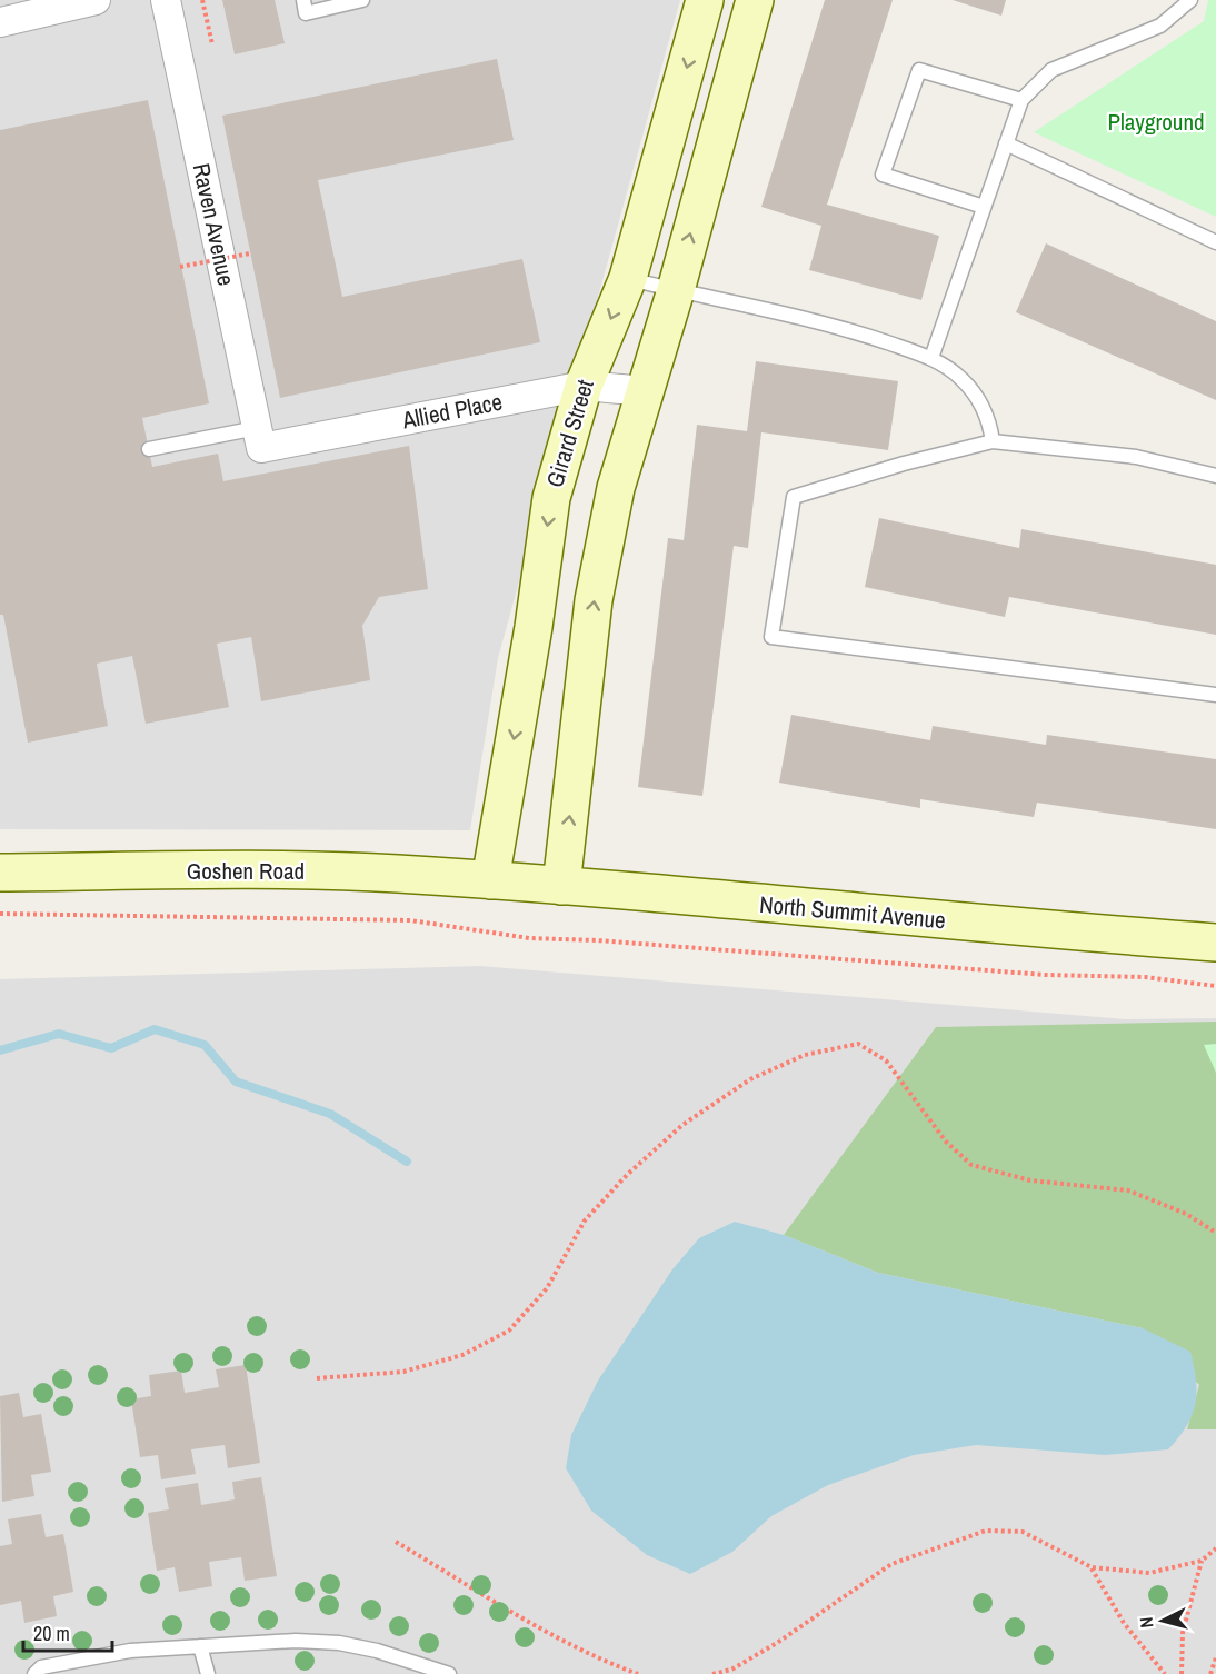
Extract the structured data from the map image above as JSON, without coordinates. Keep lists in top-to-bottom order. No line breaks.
{"streets":{"street":["Raven Avenue","Allied Place","Girard Street","Goshen Road","North Summit Avenue"]},"crossings":[["Raven Avenue","Allied Place"],["Allied Place","Girard Street"],["Girard Street","Goshen Road"],["Girard Street","North Summit Avenue"],["Goshen Road","North Summit Avenue"]],"parks":["Playground"],"scale_bar":"20 m","north":"left"}
